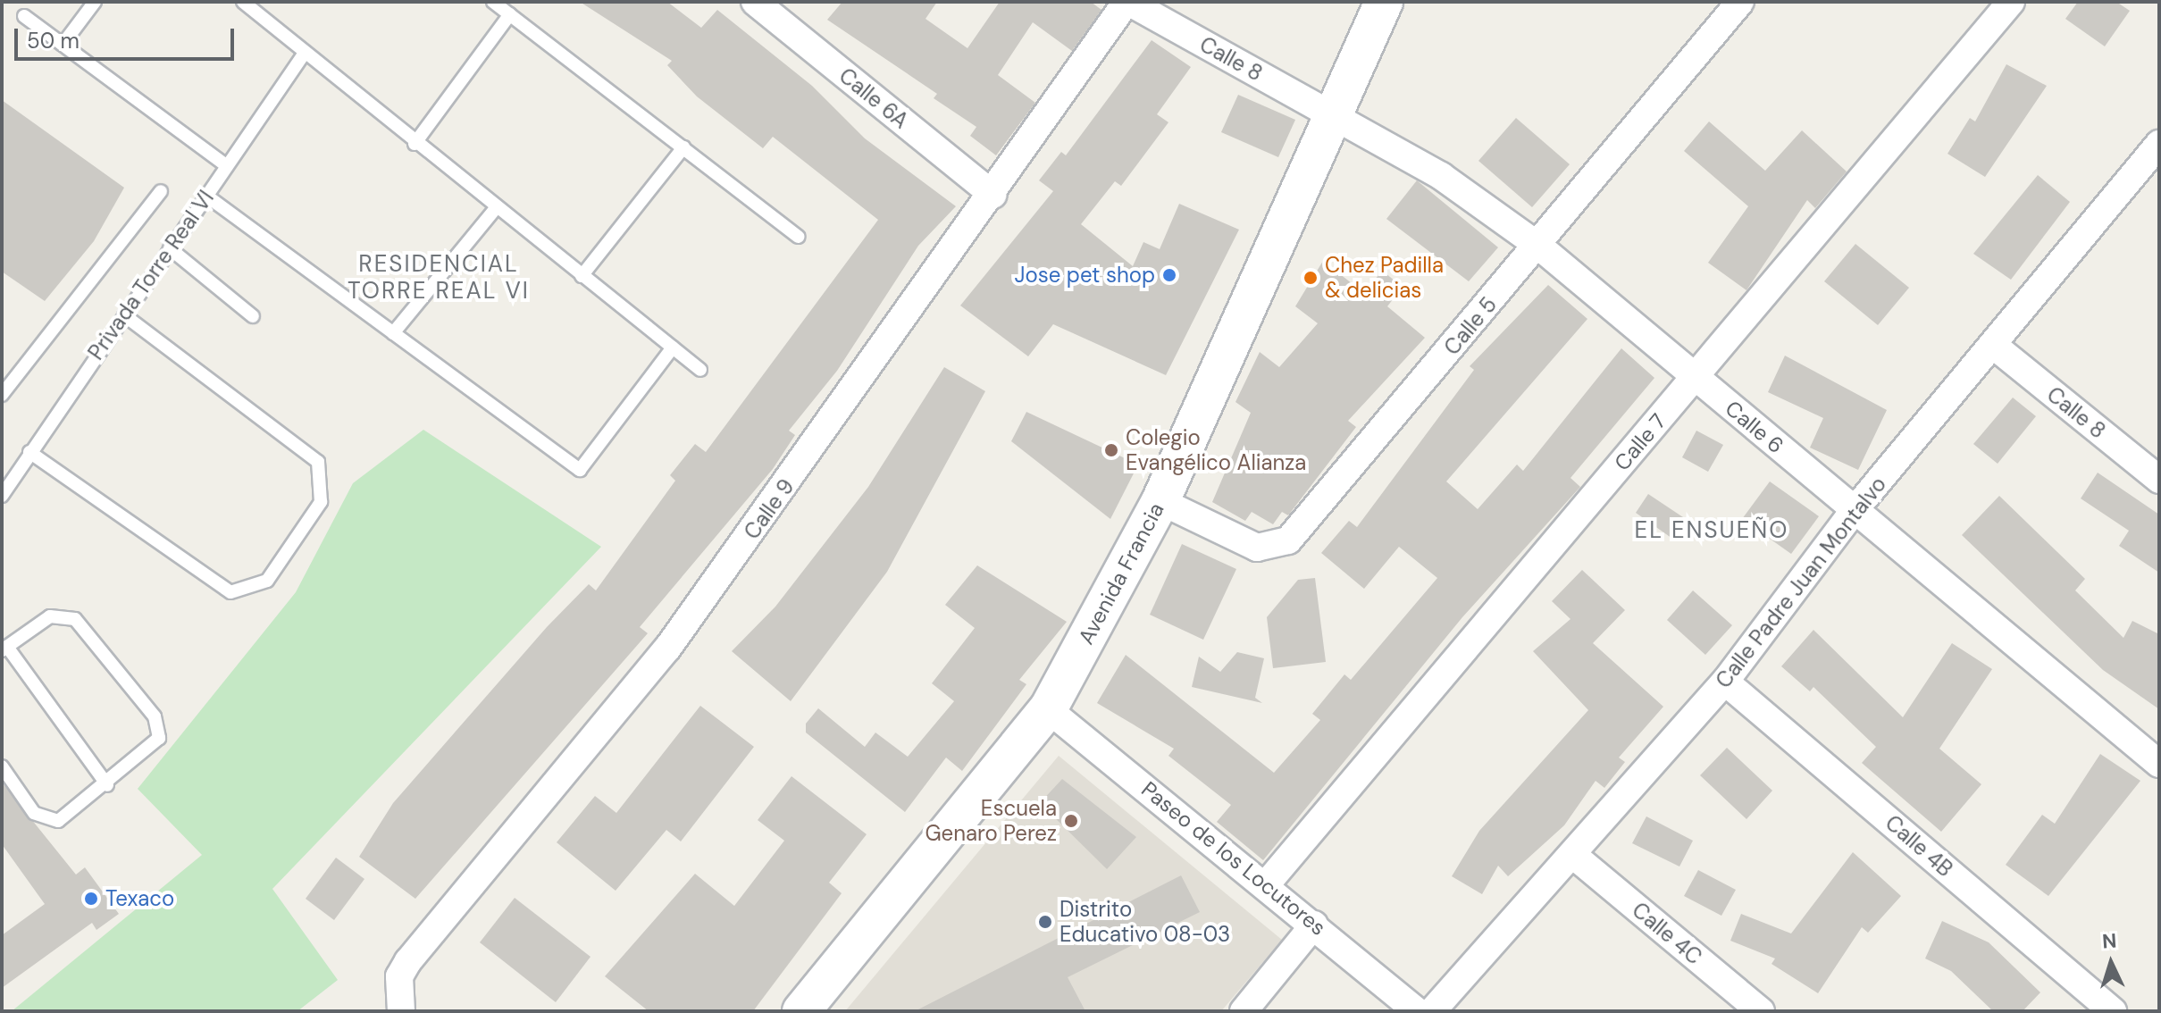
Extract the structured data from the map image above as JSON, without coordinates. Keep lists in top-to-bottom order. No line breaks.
{"streets":{"main road":["Avenida Francia"],"street":["Calle 8","Calle 6A","Calle 5","Calle 6","Calle 7","Calle 9","Calle Padre Juan Montalvo","Calle 4B","Paseo de los Locutores","Calle 4C"],"lane":["Privada Torre Real VI"]},"crossings":[["Calle 8","Calle 6"],["Calle 8","Calle 9"],["Calle 8","Avenida Francia"],["Calle 8","Calle Padre Juan Montalvo"],["Calle 6A","Calle 9"],["Calle 5","Calle 6"],["Calle 5","Avenida Francia"],["Calle 6","Calle 7"],["Calle 6","Avenida Francia"],["Calle 6","Calle Padre Juan Montalvo"],["Calle 7","Paseo de los Locutores"],["Avenida Francia","Paseo de los Locutores"],["Calle Padre Juan Montalvo","Calle 4B"],["Calle Padre Juan Montalvo","Calle 4C"]],"districts":["RESIDENCIAL TORRE REAL VI","EL ENSUEÑO"],"places":["Jose pet shop","Chez Padilla & delicias","Colegio Evangélico Alianza","Escuela Genaro Perez","Texaco","Distrito Educativo 08-03"],"scale_bar":"50 m","north":"top"}
